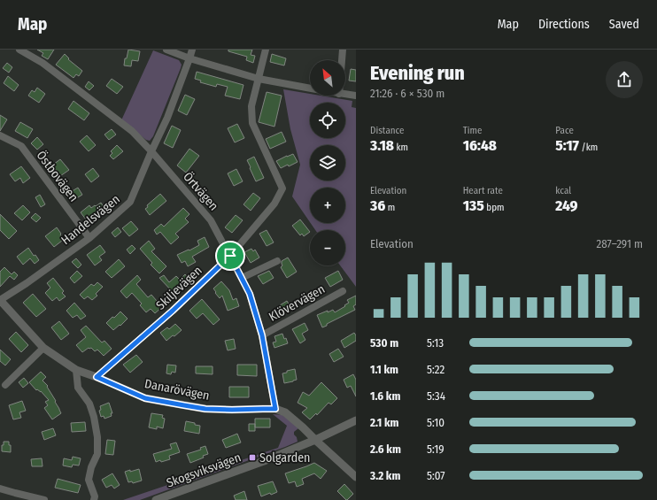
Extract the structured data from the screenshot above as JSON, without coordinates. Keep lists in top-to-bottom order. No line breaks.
{"streets":{"street":["Östbovägen","Örtvägen","Handelsvägen","Skiljevägen","Klövervägen","Danarövägen","Skogsviksvägen"]},"crossings":[["Östbovägen","Handelsvägen"],["Örtvägen","Handelsvägen"],["Örtvägen","Skiljevägen"],["Örtvägen","Klövervägen"],["Örtvägen","Danarövägen"],["Handelsvägen","Danarövägen"],["Skiljevägen","Danarövägen"],["Danarövägen","Skogsviksvägen"]],"places":{"transit":["Solgarden"]},"north":"top left","page":{"header":"Map","nav":["Map","Directions","Saved"],"heading":["Evening run","21:26 · 6 × 530 m"],"map_buttons":["+","−"],"stats":[["Distance","3.18 km"],["Time","16:48"],["Pace","5:17 /km"],["Elevation","36 m"],["Heart rate","135 bpm"],["kcal","249"]],"chart":["Elevation","287–291 m"],"list":[{"name":"530 m","note":"5:13"},{"name":"1.1 km","note":"5:22"},{"name":"1.6 km","note":"5:34"},{"name":"2.1 km","note":"5:10"},{"name":"2.6 km","note":"5:19"},{"name":"3.2 km","note":"5:07"}]}}
